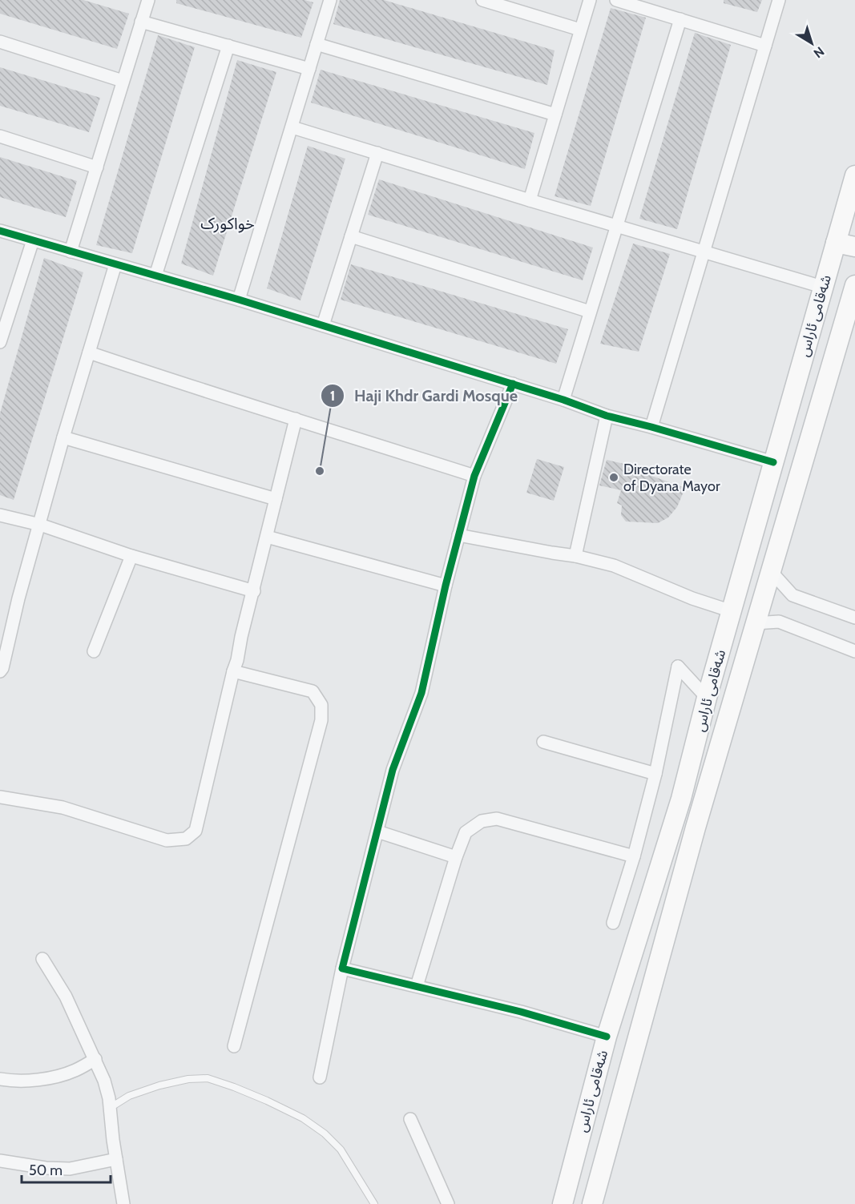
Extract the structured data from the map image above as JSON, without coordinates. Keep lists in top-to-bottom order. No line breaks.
{"streets":{"main road":["شەقامی ئاراس"]},"districts":["خواکورک"],"places":["Haji Khdr Gardi Mosque","Directorate of Dyana Mayor"],"scale_bar":"50 m","north":"bottom right"}
